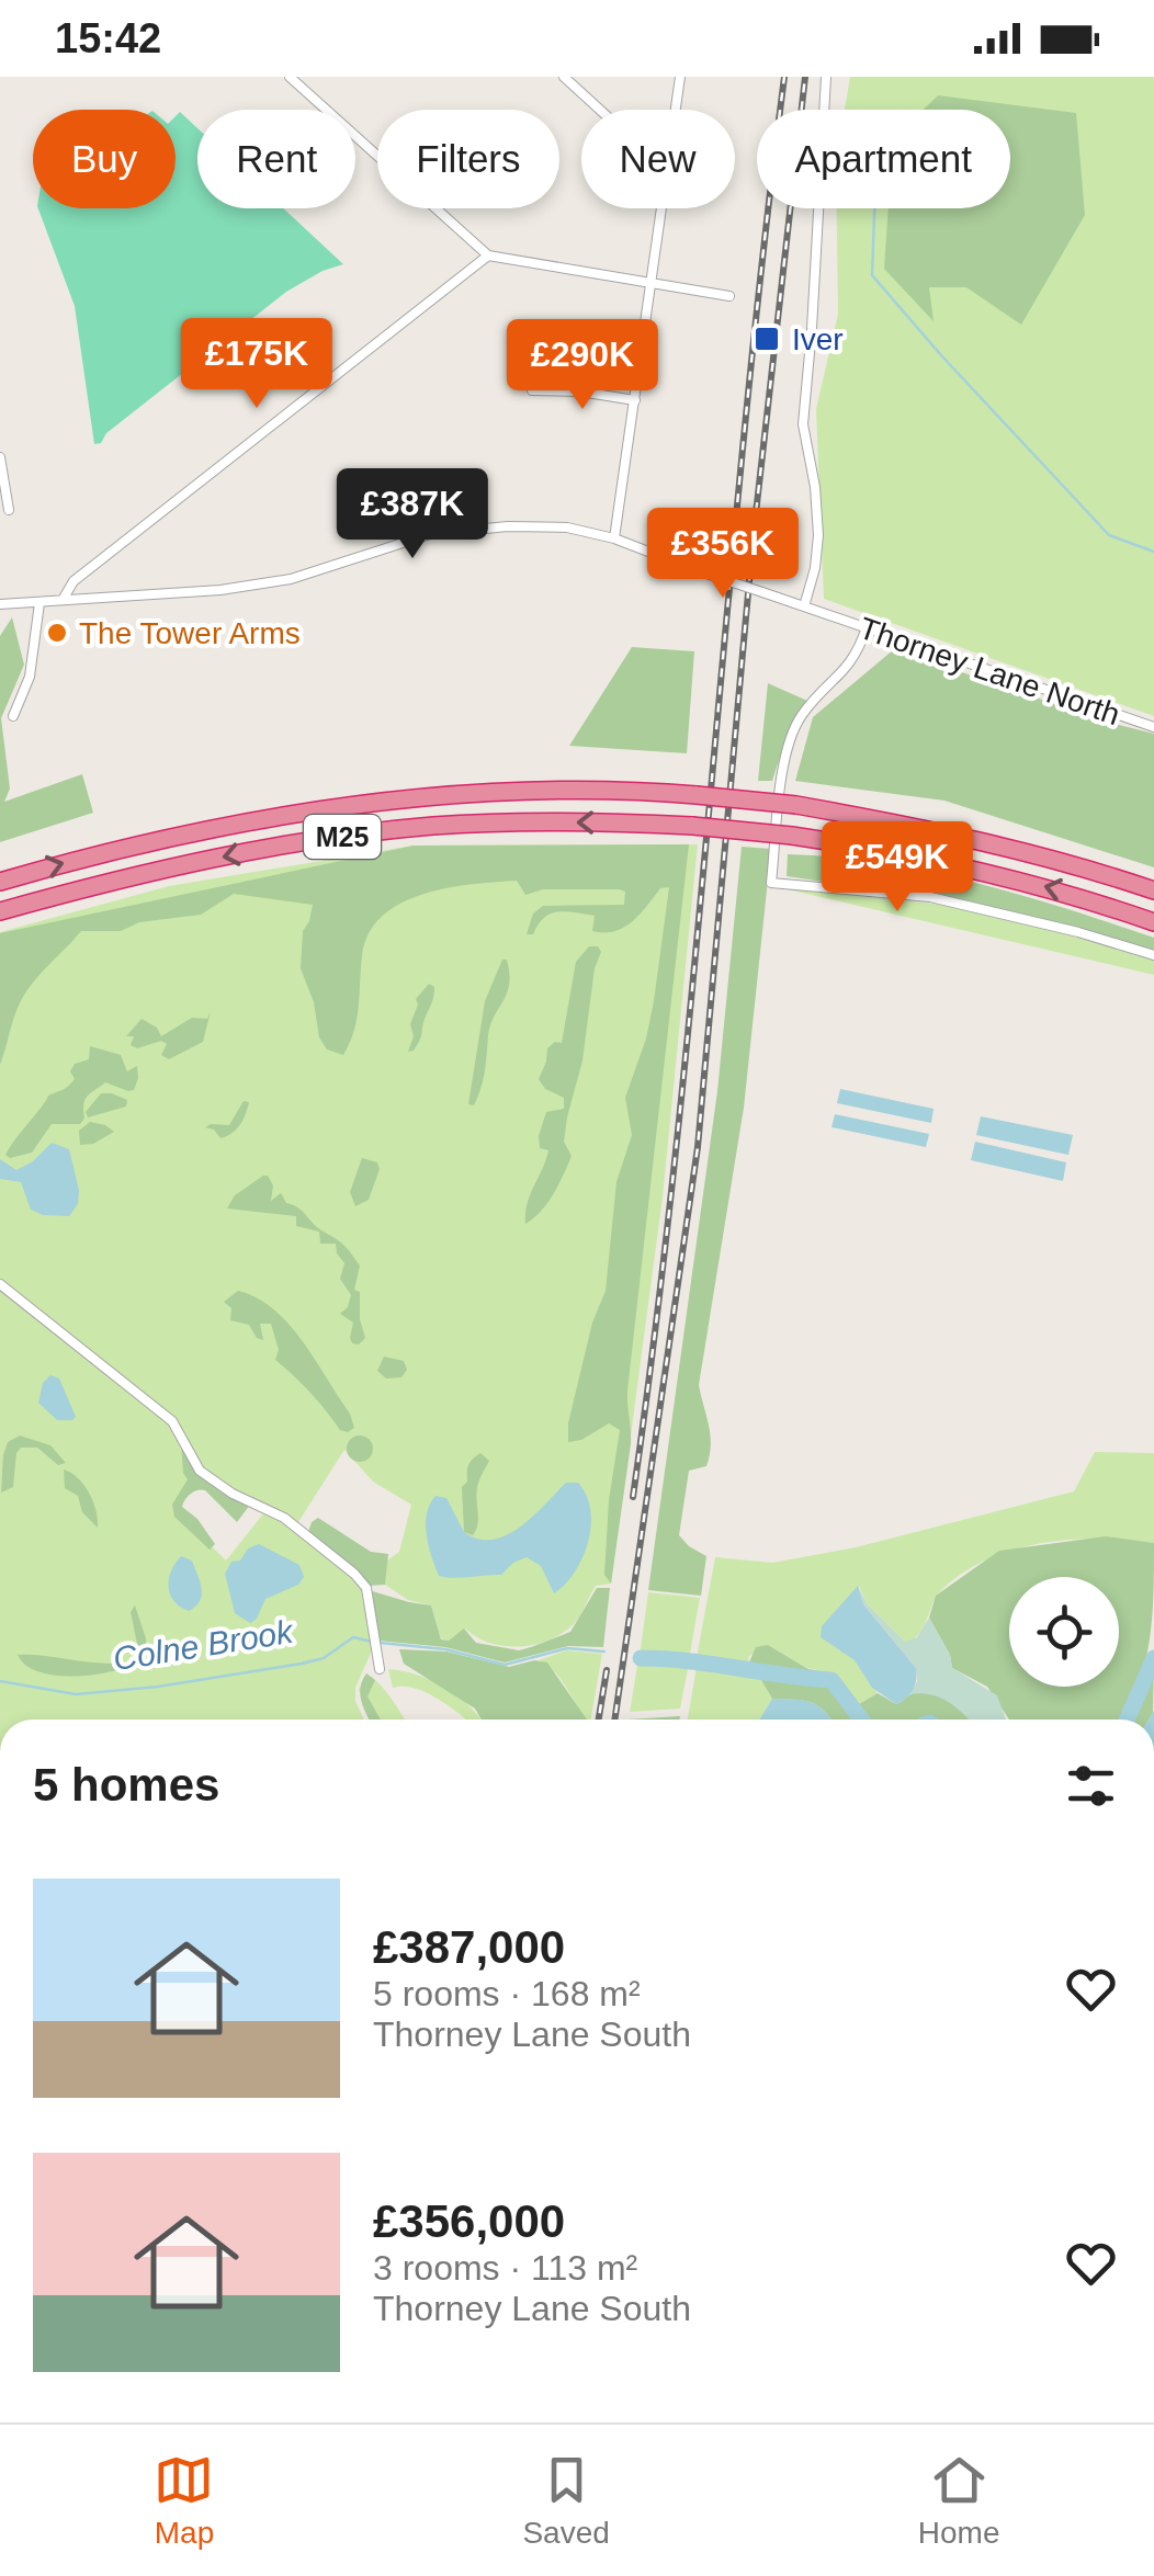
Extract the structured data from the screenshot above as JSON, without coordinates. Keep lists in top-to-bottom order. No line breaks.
{"streets":{"highway":["M25"],"street":["Thorney Lane North"]},"water":["Colne Brook"],"places":{"transit":["Iver"],"other":["The Tower Arms"]},"page":{"status":"15:42","chip":["Buy","Rent","Filters","New","Apartment"],"price":["£175K","£290K","£387K","£356K","£549K"],"heading":"5 homes","list":[{"name":"£387,000","note":"5 rooms · 168 m² · Thorney Lane South"},{"name":"£356,000","note":"3 rooms · 113 m² · Thorney Lane South"}],"tabs":["Map","Saved","Home"]}}
